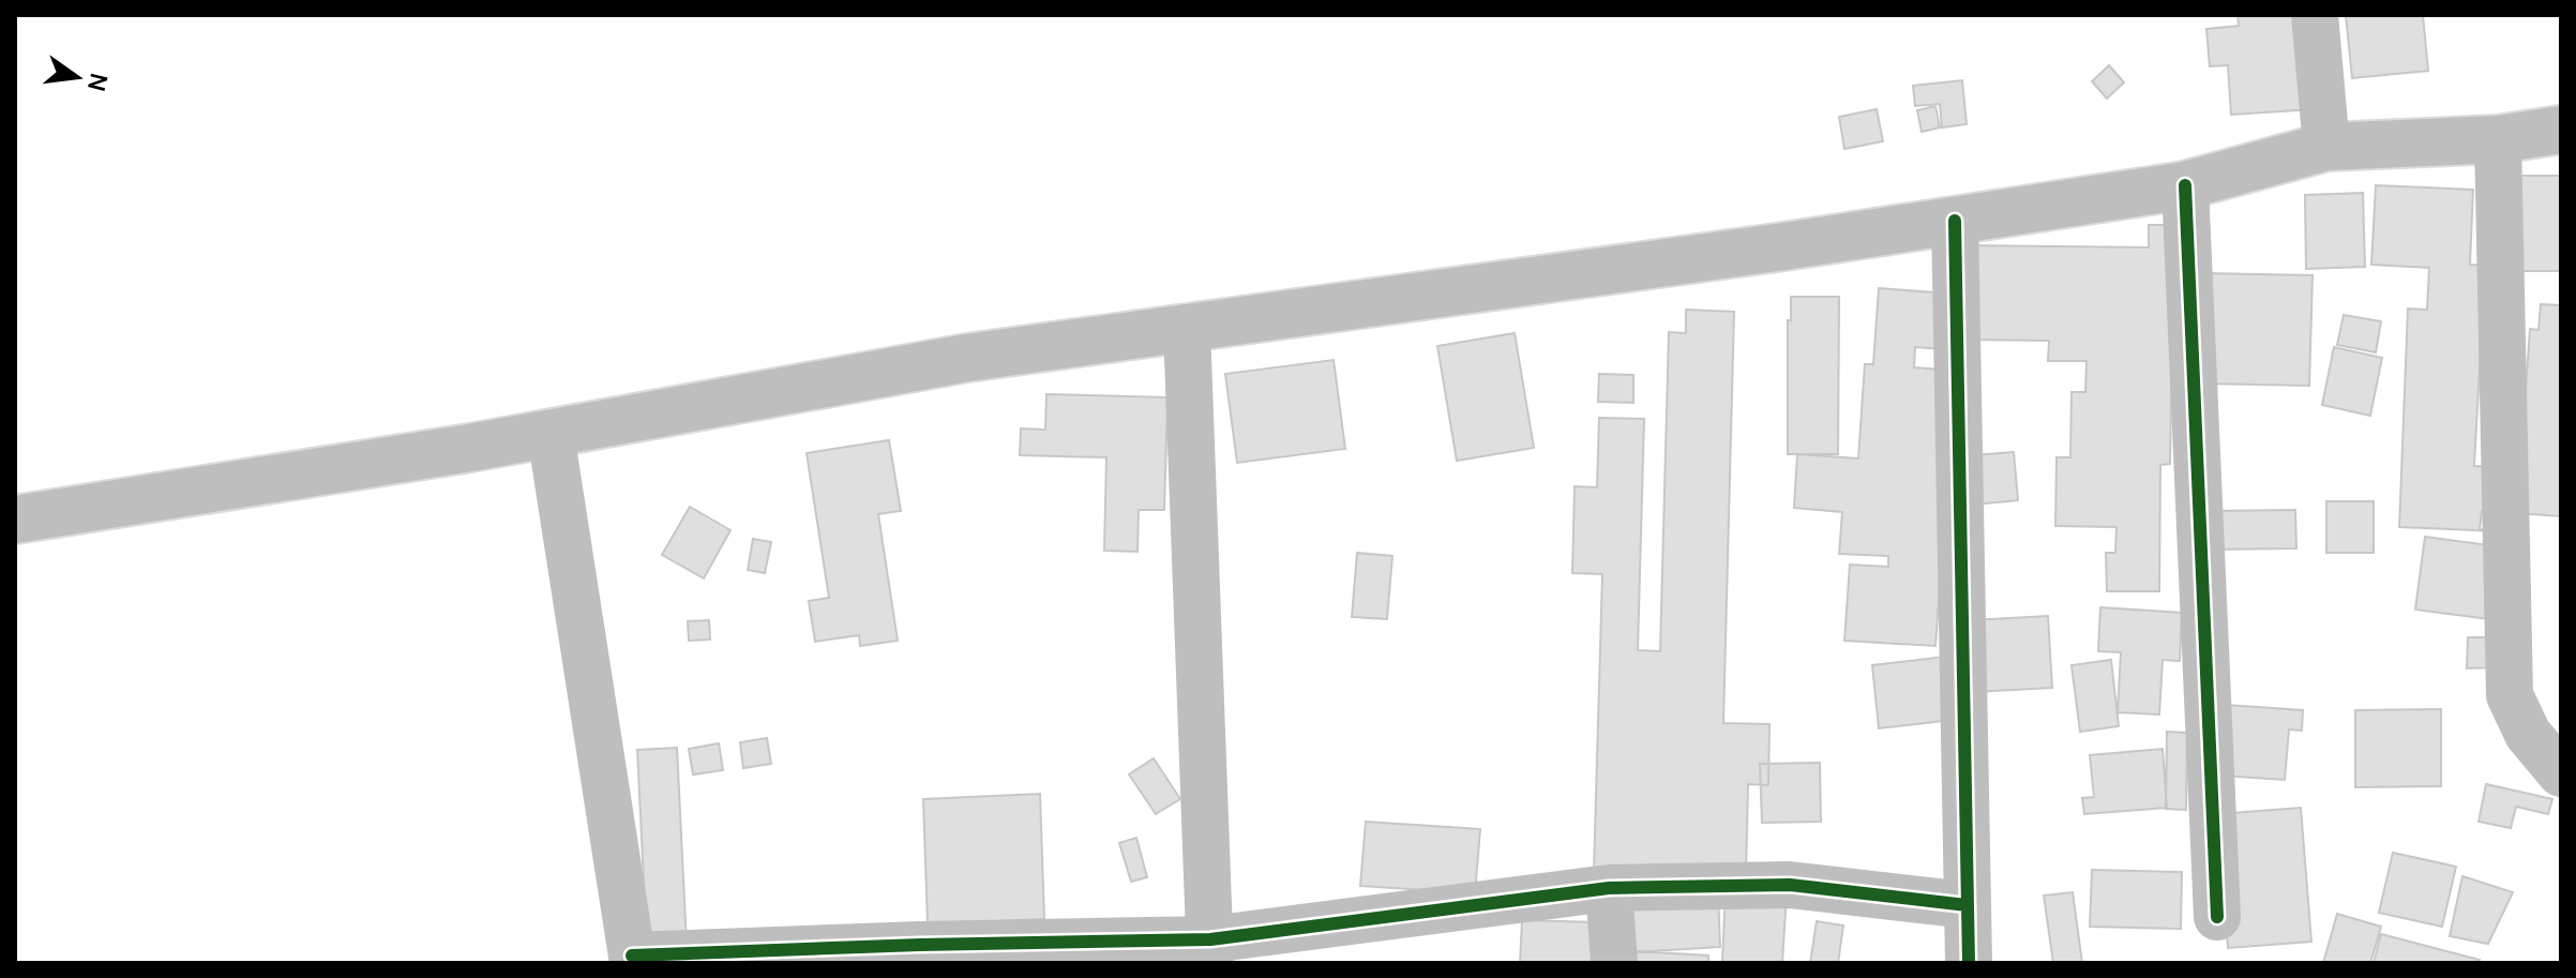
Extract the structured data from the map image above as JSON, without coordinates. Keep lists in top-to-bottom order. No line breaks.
{"north":"right"}
